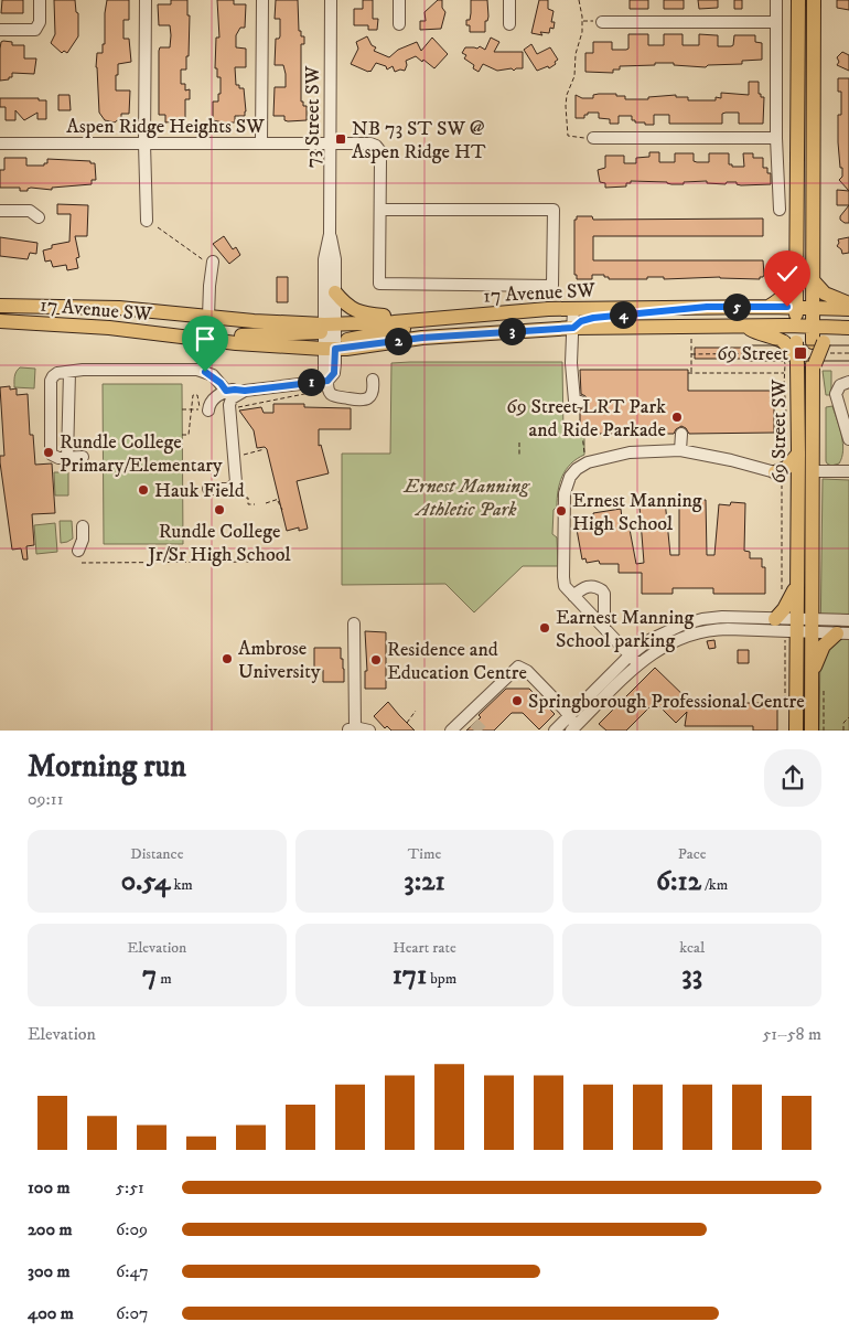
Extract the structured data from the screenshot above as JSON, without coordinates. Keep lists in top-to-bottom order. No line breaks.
{"streets":{"main road":["17 Avenue SW","69 Street SW"],"street":["73 Street SW","Aspen Ridge Heights SW"]},"crossings":[["73 Street SW","Aspen Ridge Heights SW"],["73 Street SW","17 Avenue SW"],["17 Avenue SW","69 Street SW"]],"parks":["Ernest Manning Athletic Park"],"places":{"transit":["NB 73 ST SW @ Aspen Ridge HT","69 Street"],"other":["69 Street LRT Park and Ride Parkade","Rundle College Primary/Elementary","Hauk Field","Rundle College Jr/Sr High School","Ernest Manning High School","Earnest Manning School parking","Ambrose University","Residence and Education Centre","Springborough Professional Centre"]},"page":{"pins":["5","4","3","2","1"],"heading":["Morning run","09:11"],"stats":[["Distance","0.54 km"],["Time","3:21"],["Pace","6:12 /km"],["Elevation","7 m"],["Heart rate","171 bpm"],["kcal","33"]],"chart":["Elevation","51–58 m"],"list":[{"name":"100 m","note":"5:51"},{"name":"200 m","note":"6:09"},{"name":"300 m","note":"6:47"},{"name":"400 m","note":"6:07"}]}}
